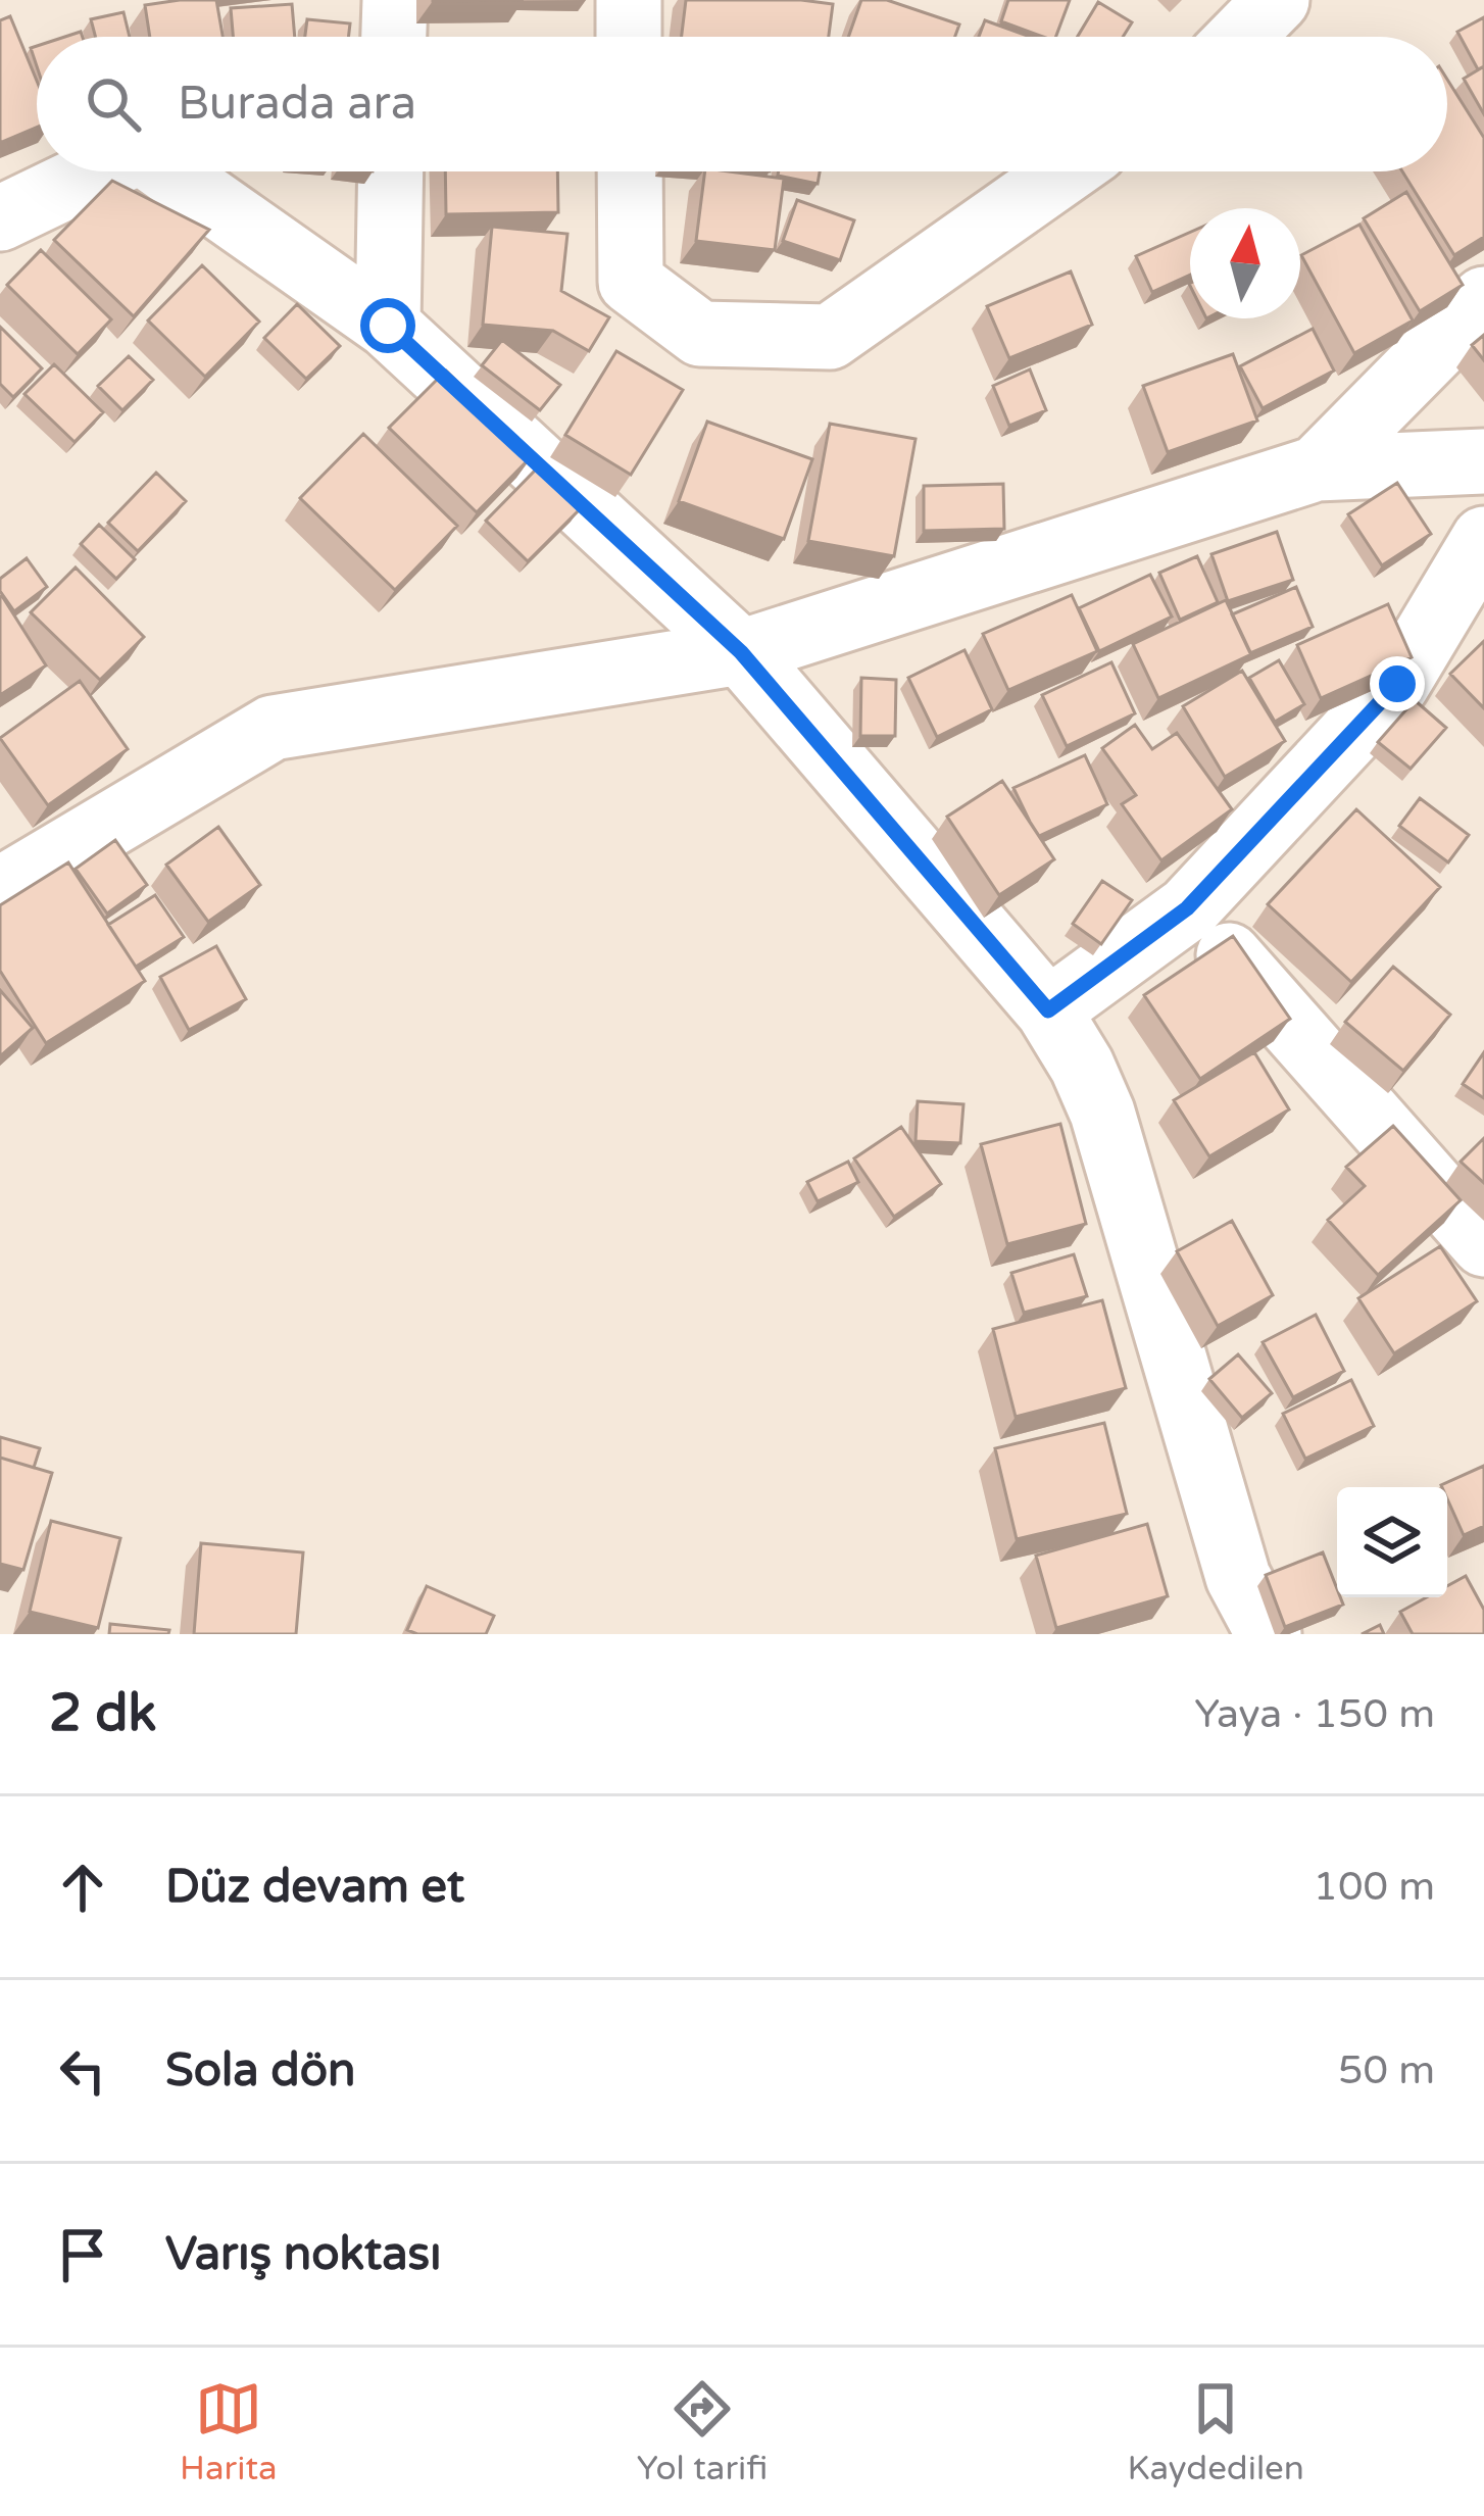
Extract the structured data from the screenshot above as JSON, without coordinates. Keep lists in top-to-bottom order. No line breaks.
{"north":"top","page":{"search":"Burada ara","heading":["2 dk","Yaya · 150 m"],"list":[["Düz devam et","100 m"],["Sola dön","50 m"],"Varış noktası"],"nav":["Harita","Yol tarifi","Kaydedilen"]}}
